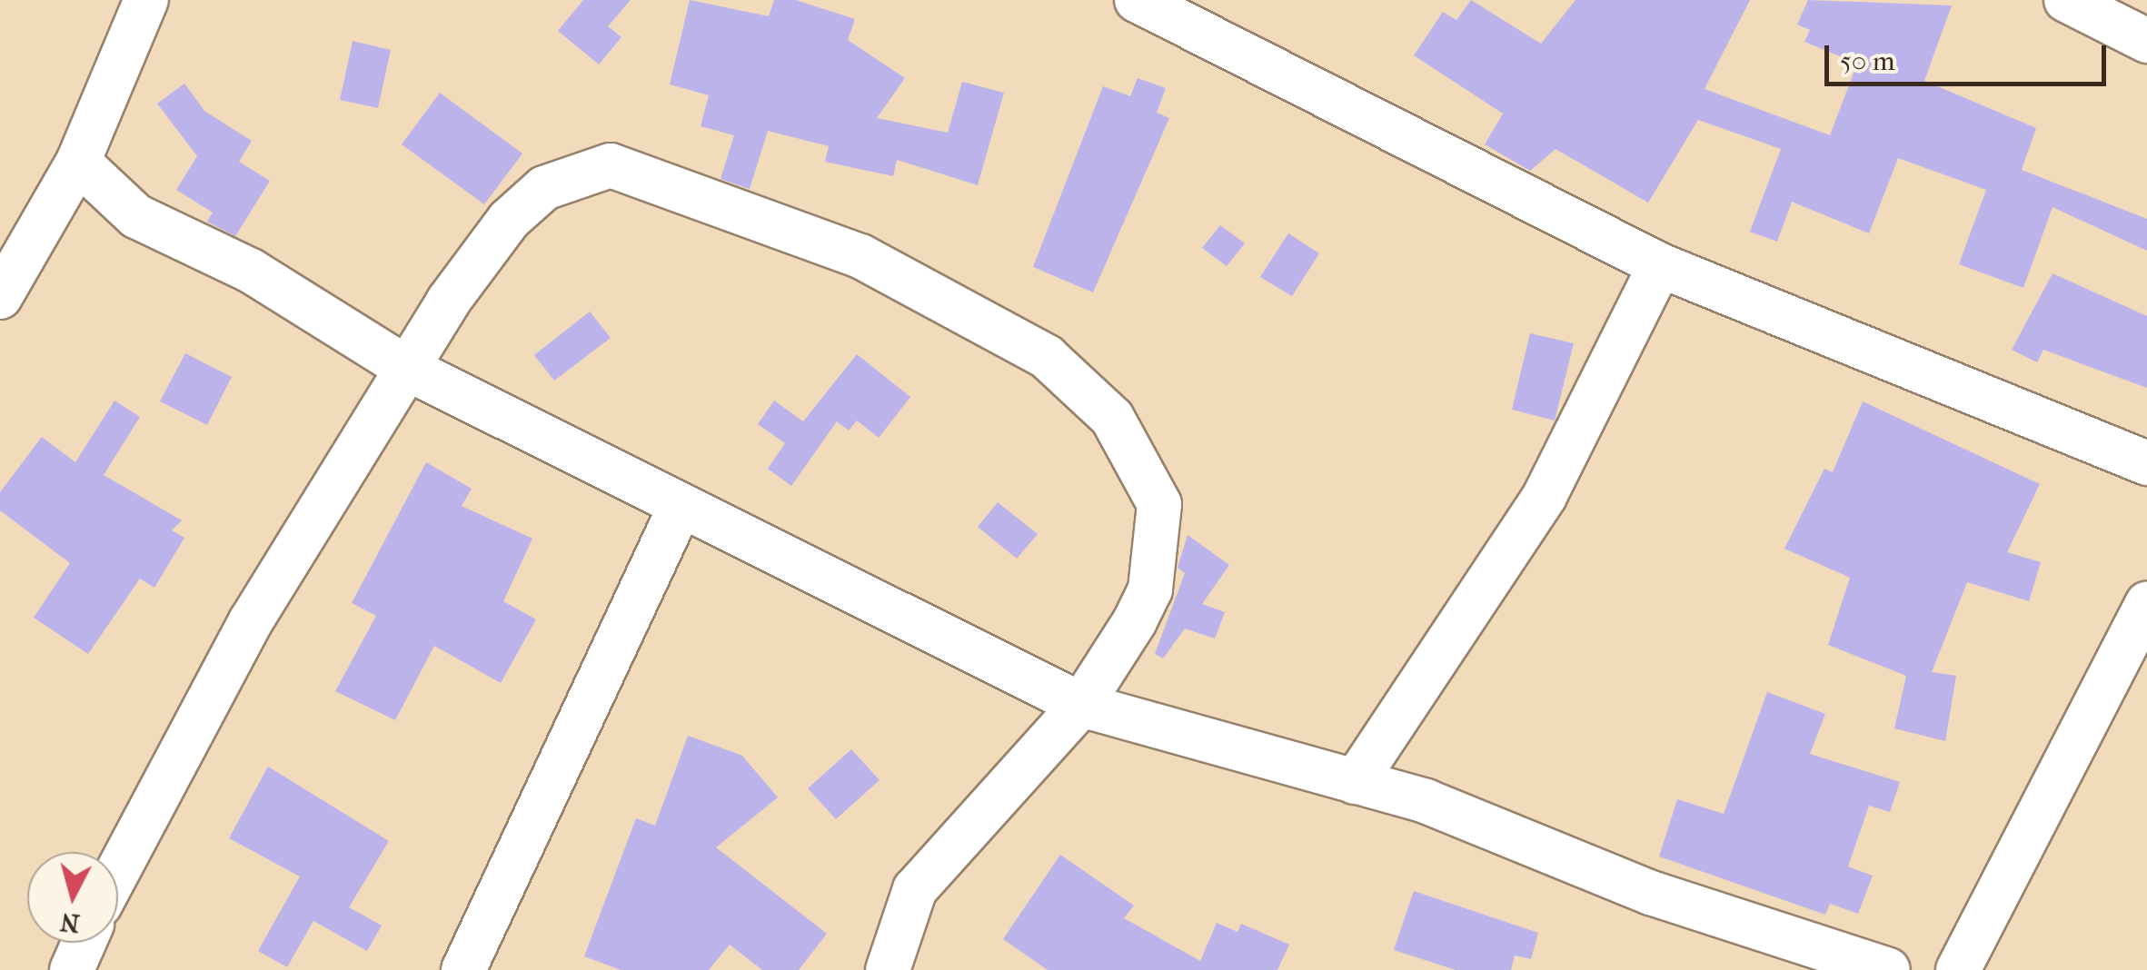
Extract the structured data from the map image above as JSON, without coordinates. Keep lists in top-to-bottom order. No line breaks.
{"scale_bar":"50 m","north":"bottom"}
